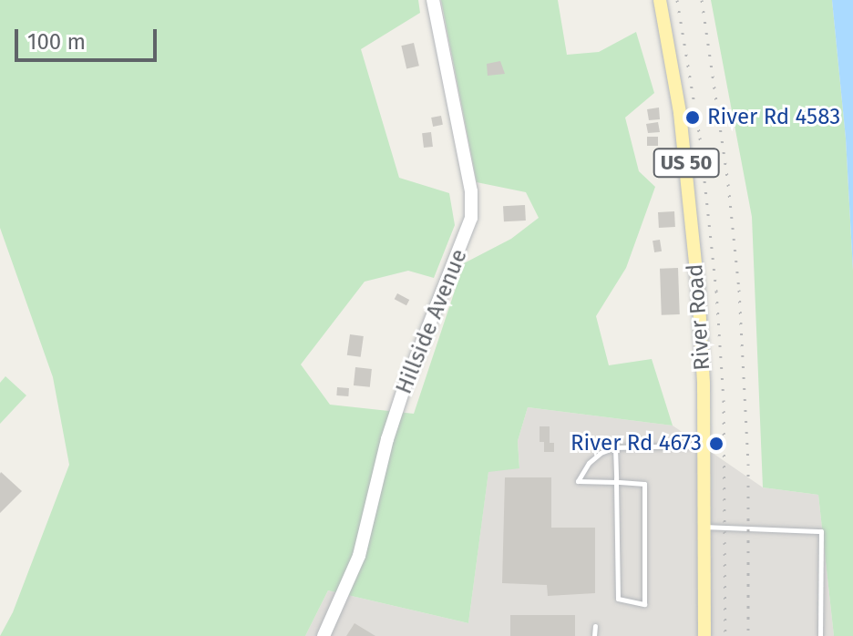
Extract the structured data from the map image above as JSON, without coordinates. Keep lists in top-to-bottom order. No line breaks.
{"streets":{"main road":["US 50","River Road"],"street":["Hillside Avenue"]},"places":["River Rd 4583","River Rd 4673"],"scale_bar":"100 m"}
